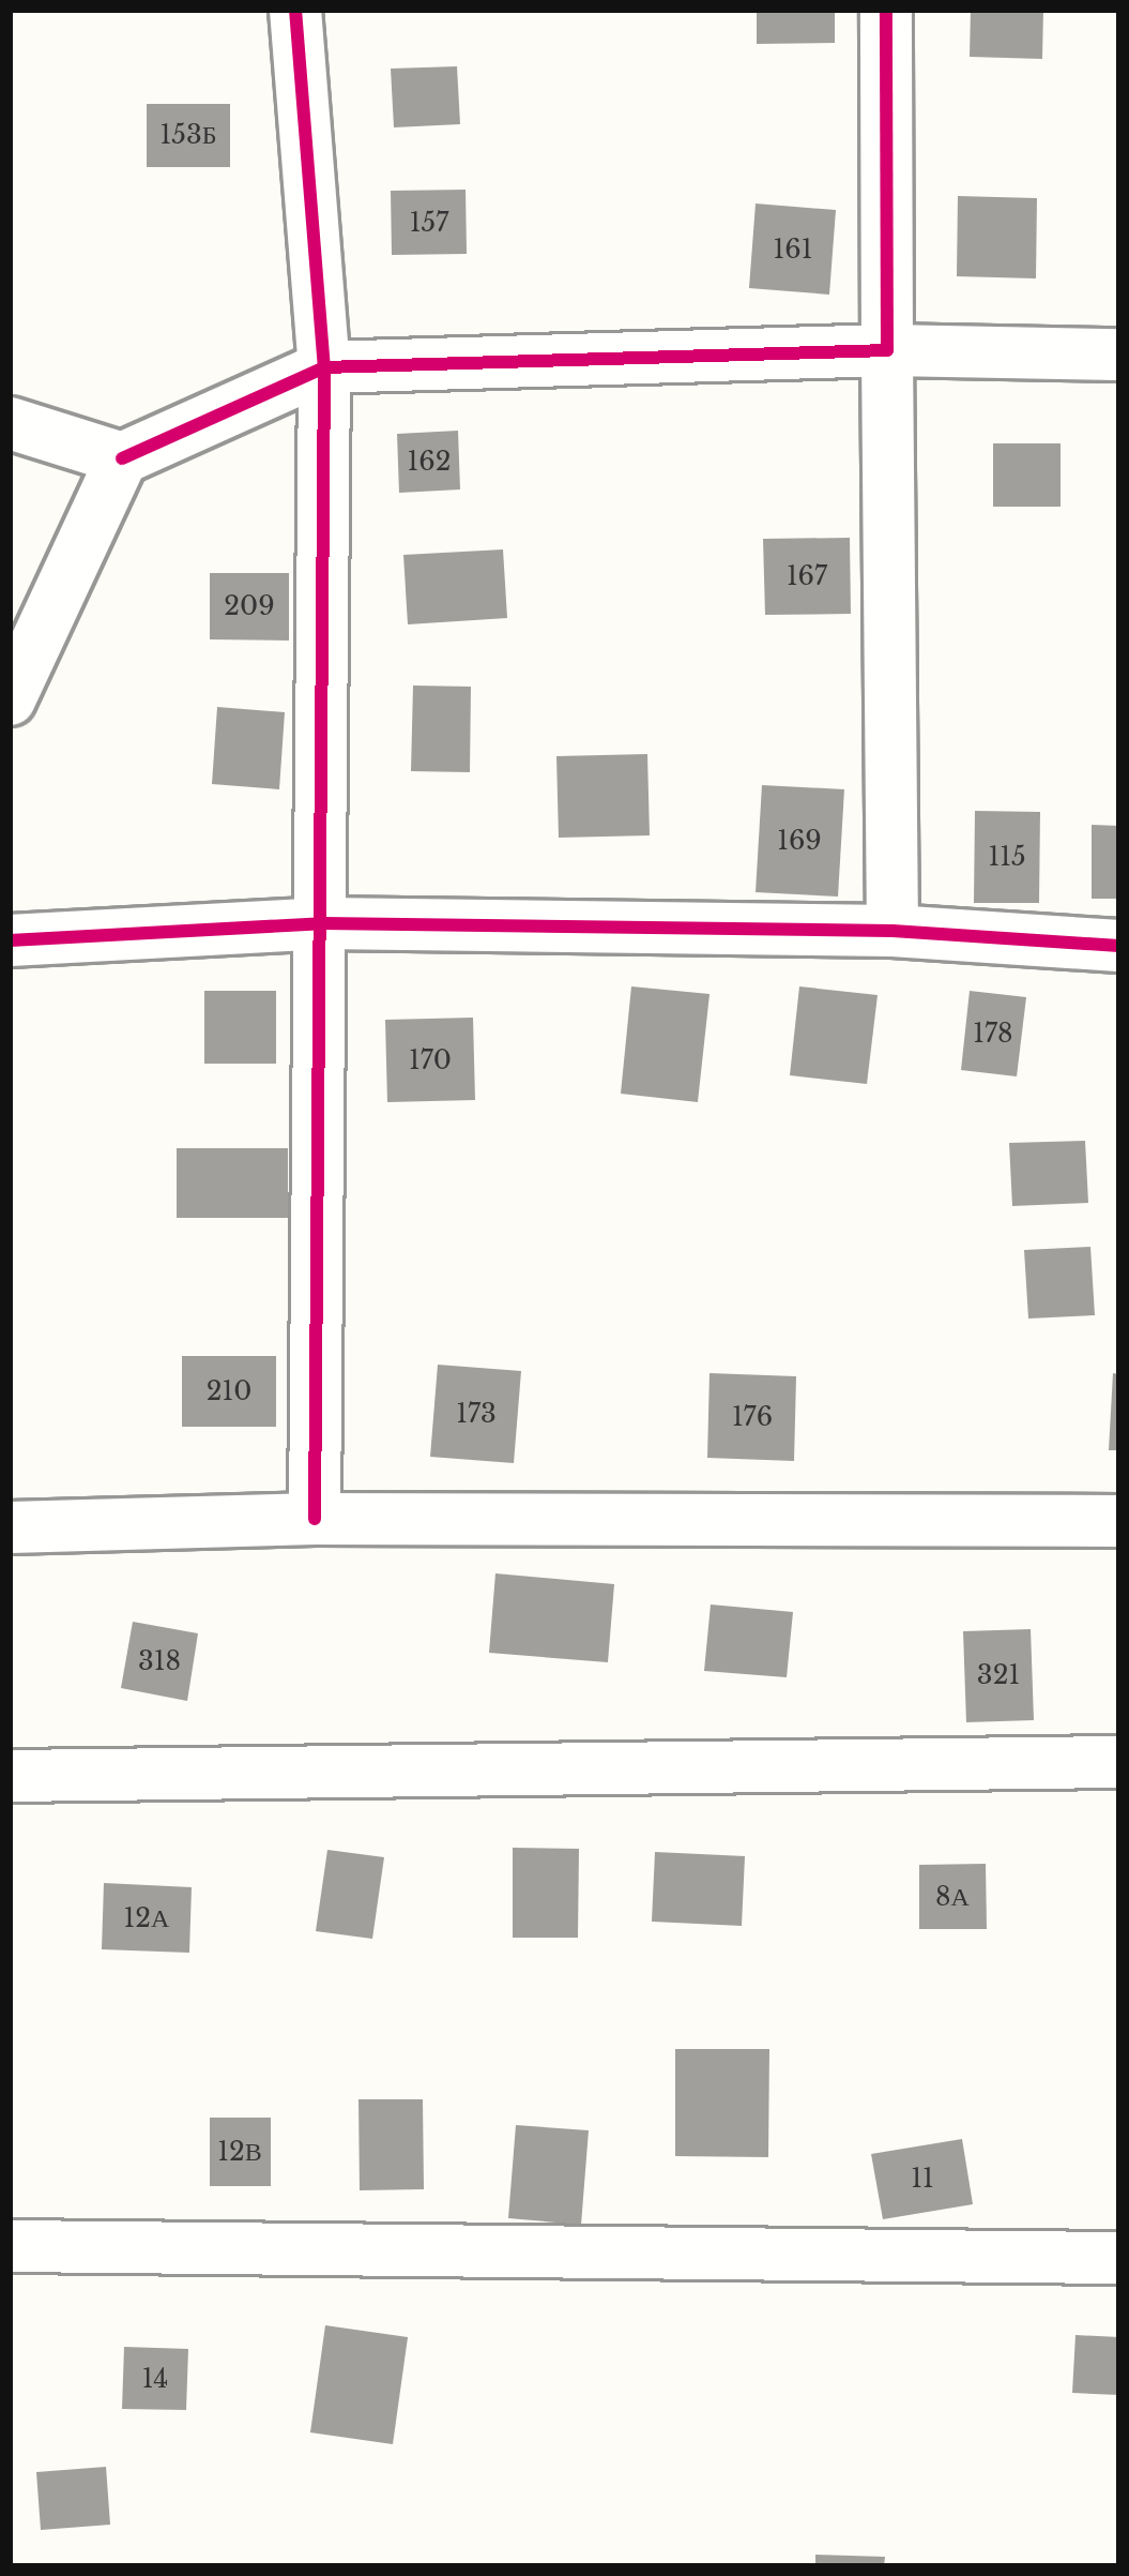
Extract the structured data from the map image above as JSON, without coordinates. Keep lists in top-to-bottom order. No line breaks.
{"house_numbers":["153Б","157","161","162","167","209","169","115","178","170","210","173","176","318","321","8А","12А","12В","11","14"]}
